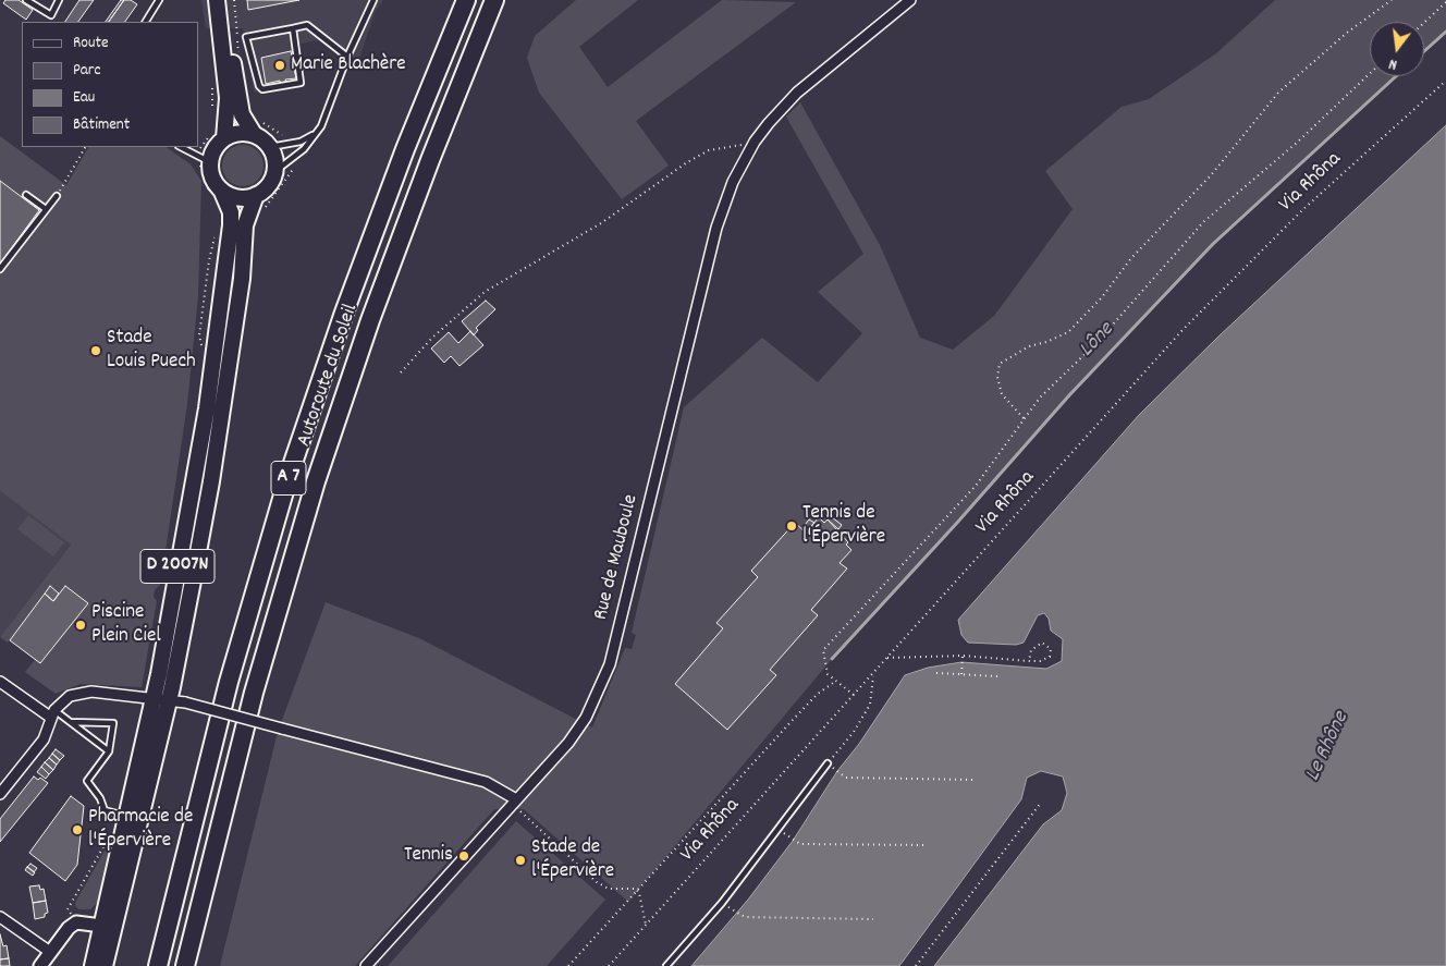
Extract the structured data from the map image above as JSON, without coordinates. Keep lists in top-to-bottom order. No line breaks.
{"streets":{"highway":["Autoroute du Soleil","A 7"],"main road":["D 2007N"],"street":["Rue de Mauboule"],"path":["Via Rhôna"]},"water":["Lône","Le Rhône"],"places":["Marie Blachère","Stade Louis Puech","Tennis de l'Épervière","Piscine Plein Ciel","Pharmacie de l'Épervière","Tennis","Stade de l'Épervière"],"legend":["Route","Parc","Eau","Bâtiment"],"north":"bottom"}
